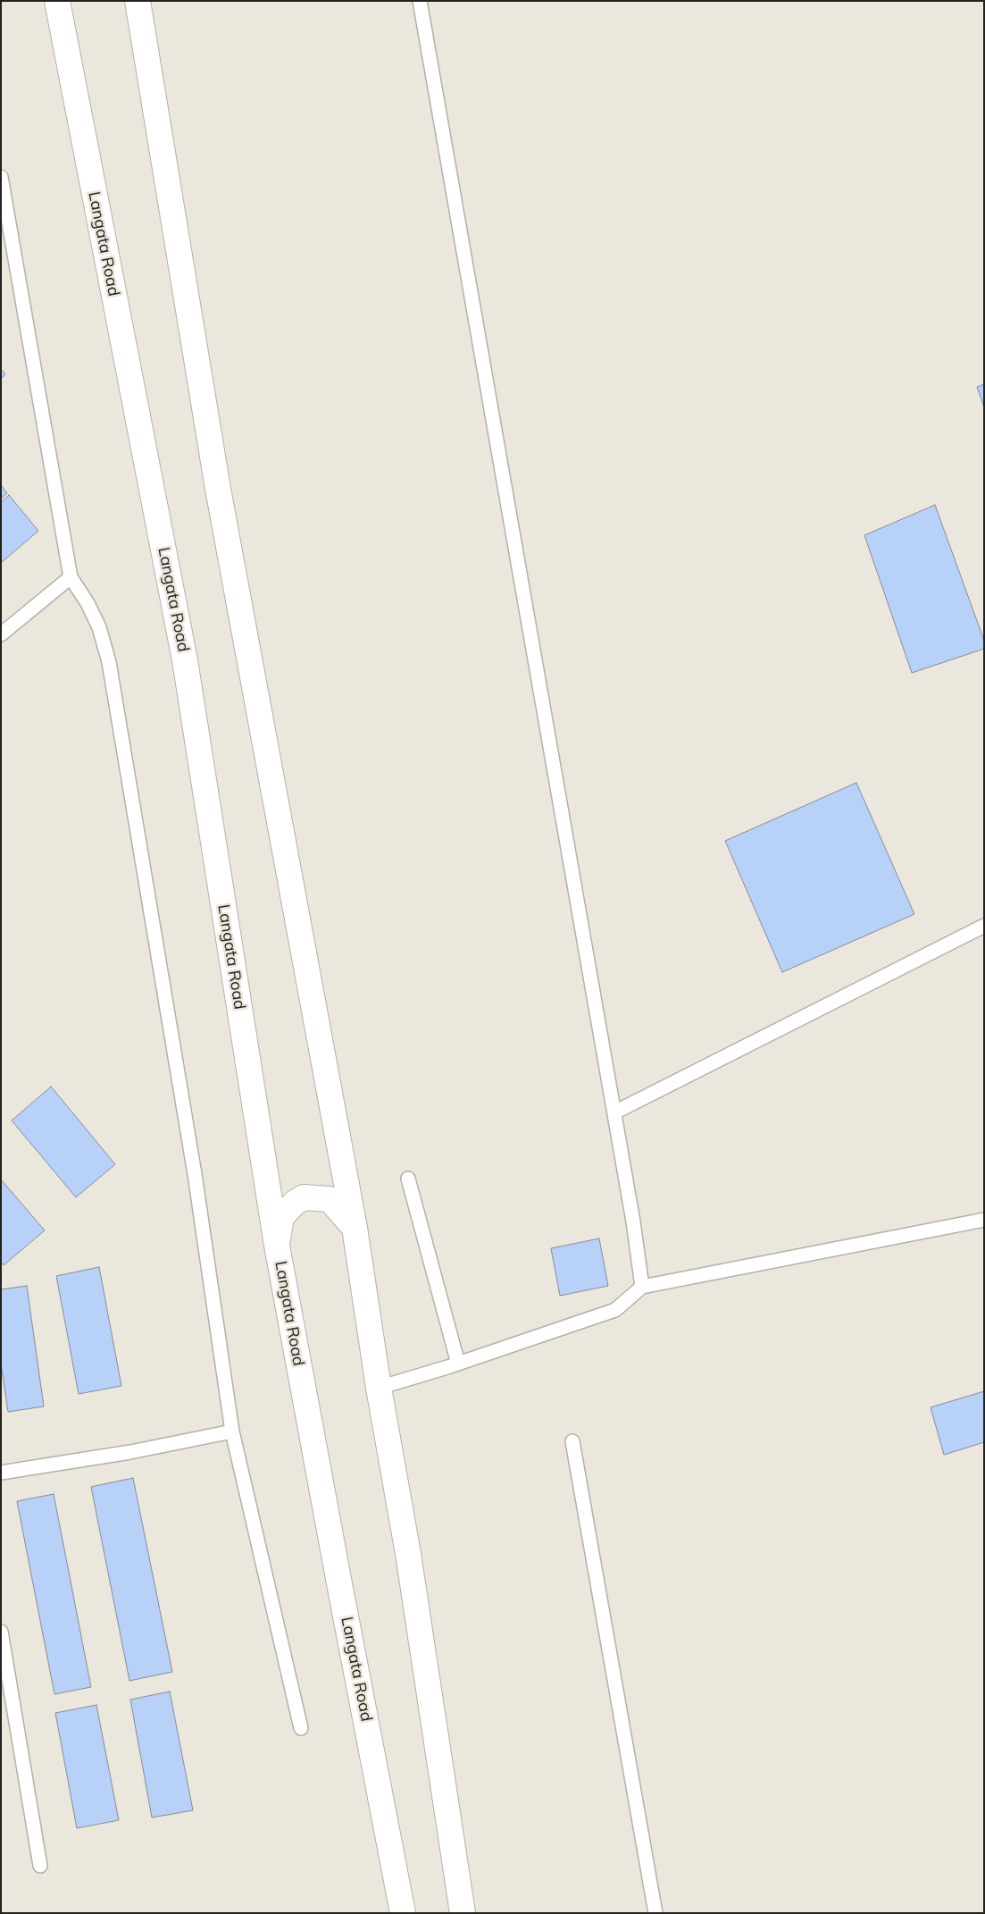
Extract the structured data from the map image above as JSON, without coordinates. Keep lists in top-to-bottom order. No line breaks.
{"streets":{"main road":["Langata Road"]}}
